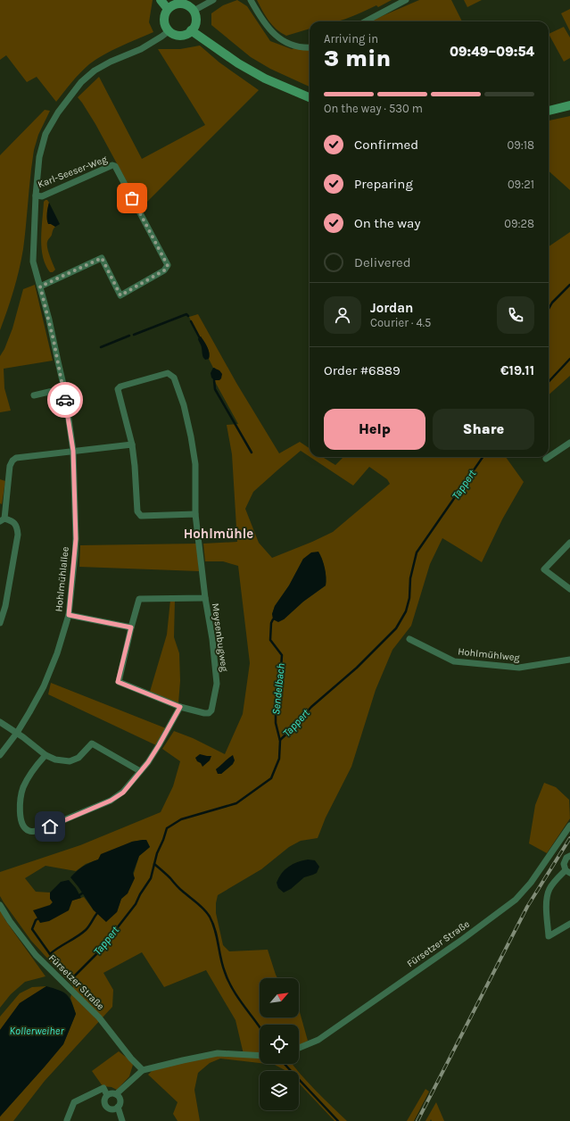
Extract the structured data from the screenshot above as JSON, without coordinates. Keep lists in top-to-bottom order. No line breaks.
{"streets":{"street":["Karl-Seeser-Weg","Hohlmühlallee","Meysenbugweg","Hohlmühlweg","Fürsetzer Straße"]},"crossings":[["Karl-Seeser-Weg","Hohlmühlallee"]],"districts":["Hohlmühle"],"water":["Tappert","Sendelbach","Kollerweiher"],"north":"top right","page":{"heading":["3 min","Arriving in","09:49–09:54"],"panel":["Jordan","Courier · 4.5","Order #6889","€19.11"],"bar":"On the way · 530 m","list":[["Confirmed","09:18"],["Preparing","09:21"],["On the way","09:28"],"Delivered"],"buttons":["Help","Share"]}}
